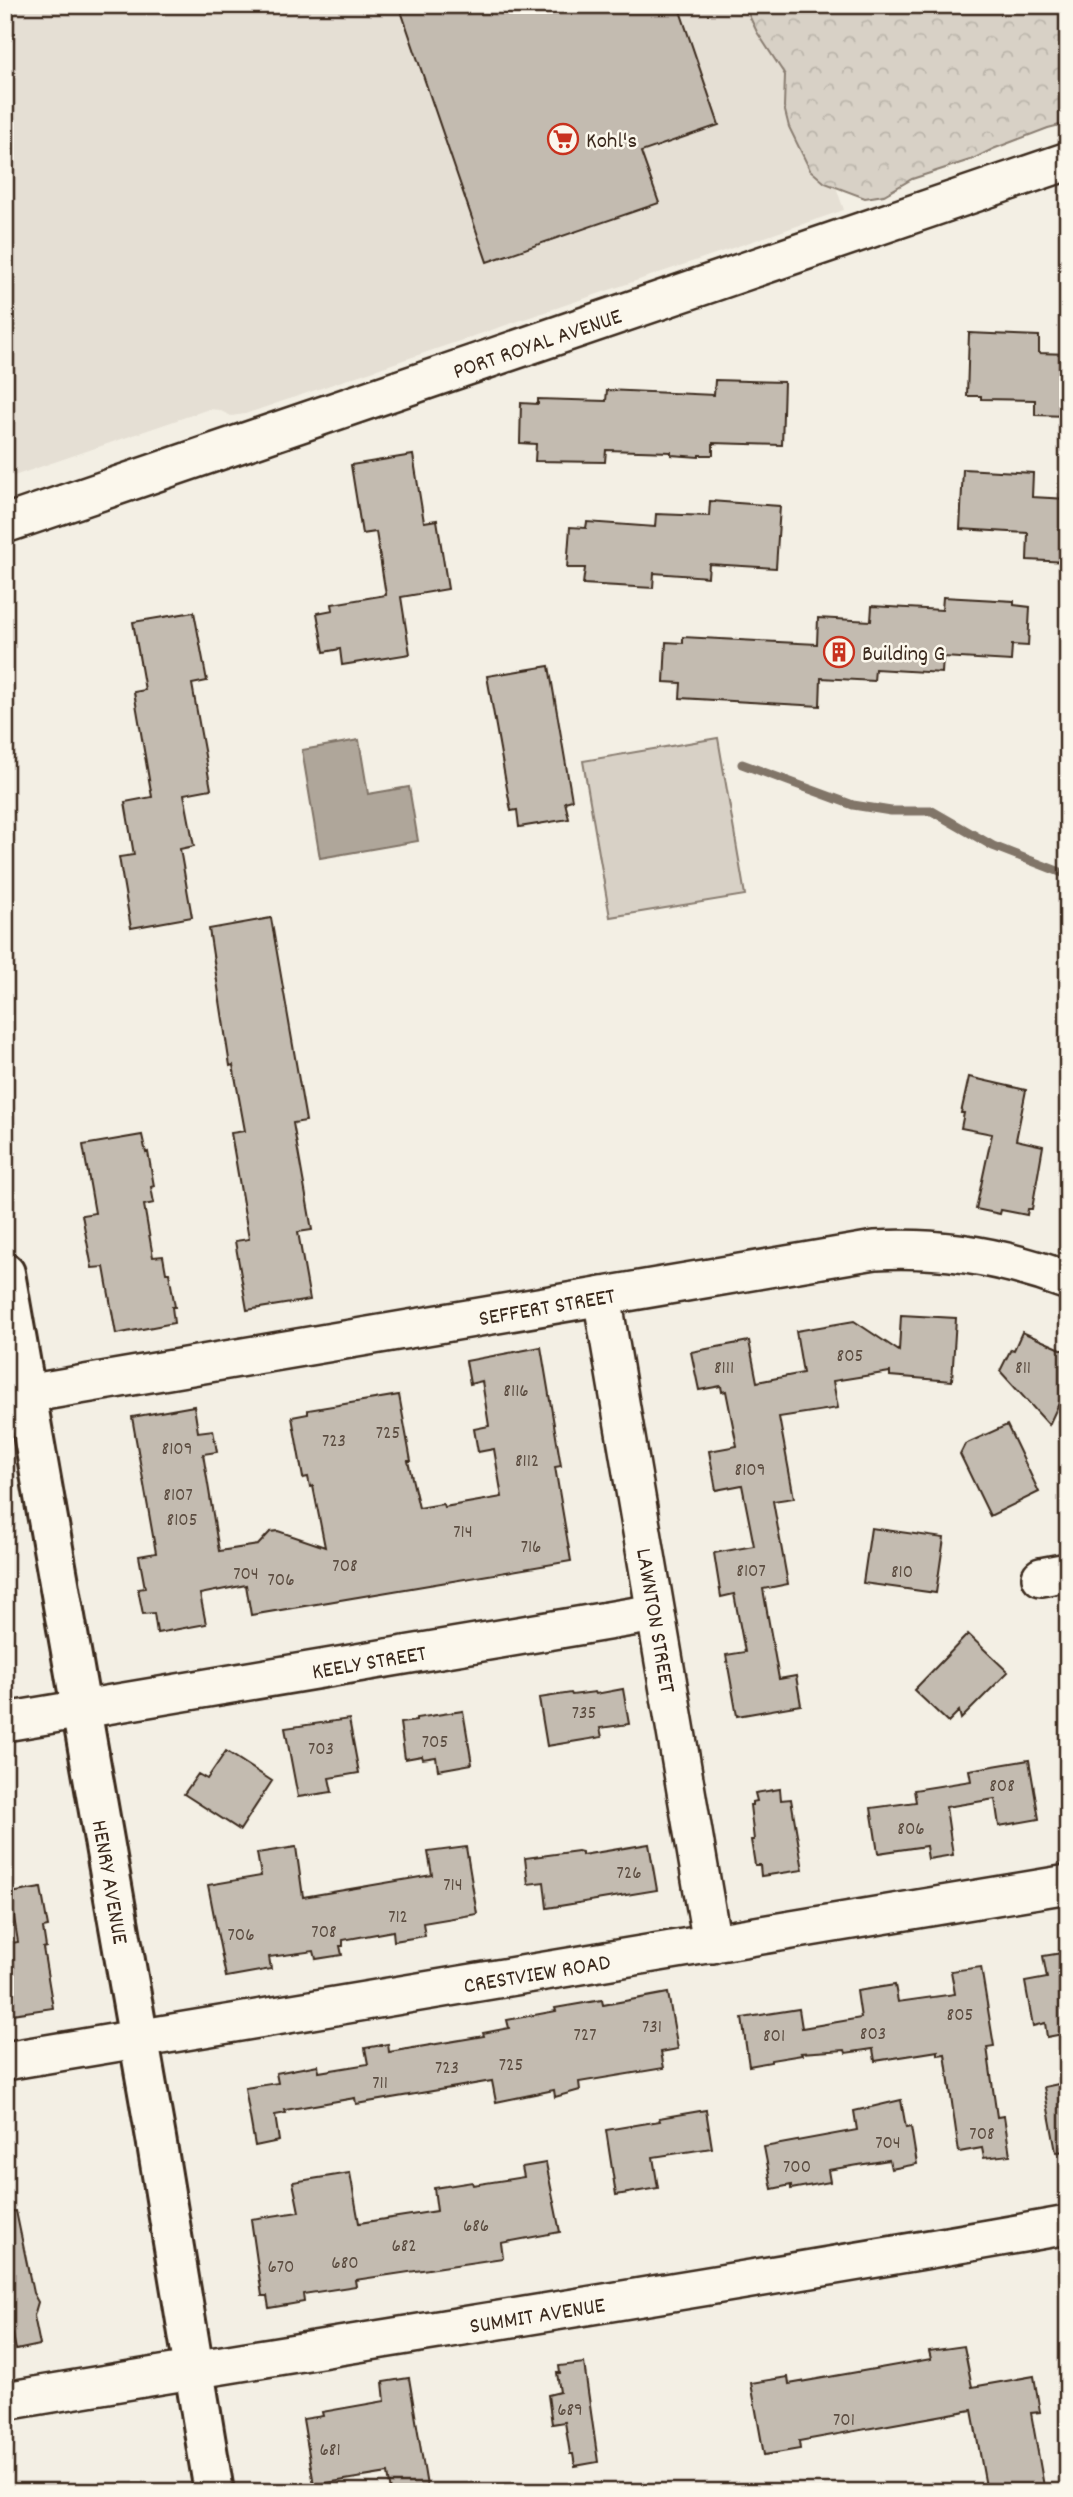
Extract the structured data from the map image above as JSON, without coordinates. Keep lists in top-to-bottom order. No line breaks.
{"streets":{"main road":["HENRY AVENUE"],"street":["PORT ROYAL AVENUE","SEFFERT STREET","LAWNTON STREET","KEELY STREET","CRESTVIEW ROAD","SUMMIT AVENUE"]},"crossings":[["SEFFERT STREET","LAWNTON STREET"],["SEFFERT STREET","HENRY AVENUE"],["LAWNTON STREET","KEELY STREET"],["LAWNTON STREET","CRESTVIEW ROAD"],["KEELY STREET","HENRY AVENUE"],["HENRY AVENUE","CRESTVIEW ROAD"],["HENRY AVENUE","SUMMIT AVENUE"]],"places":{"supermarket":["Kohl's"],"building":["Building G"]},"house_numbers":["805","8111","811","8116","725","723","8109","8112","8109","8107","8105","714","716","708","8107","810","704","706","735","705","703","808","806","726","714","712","708","706","805","731","803","727","801","725","723","711","708","704","700","686","682","680","670","689","701","681"]}
